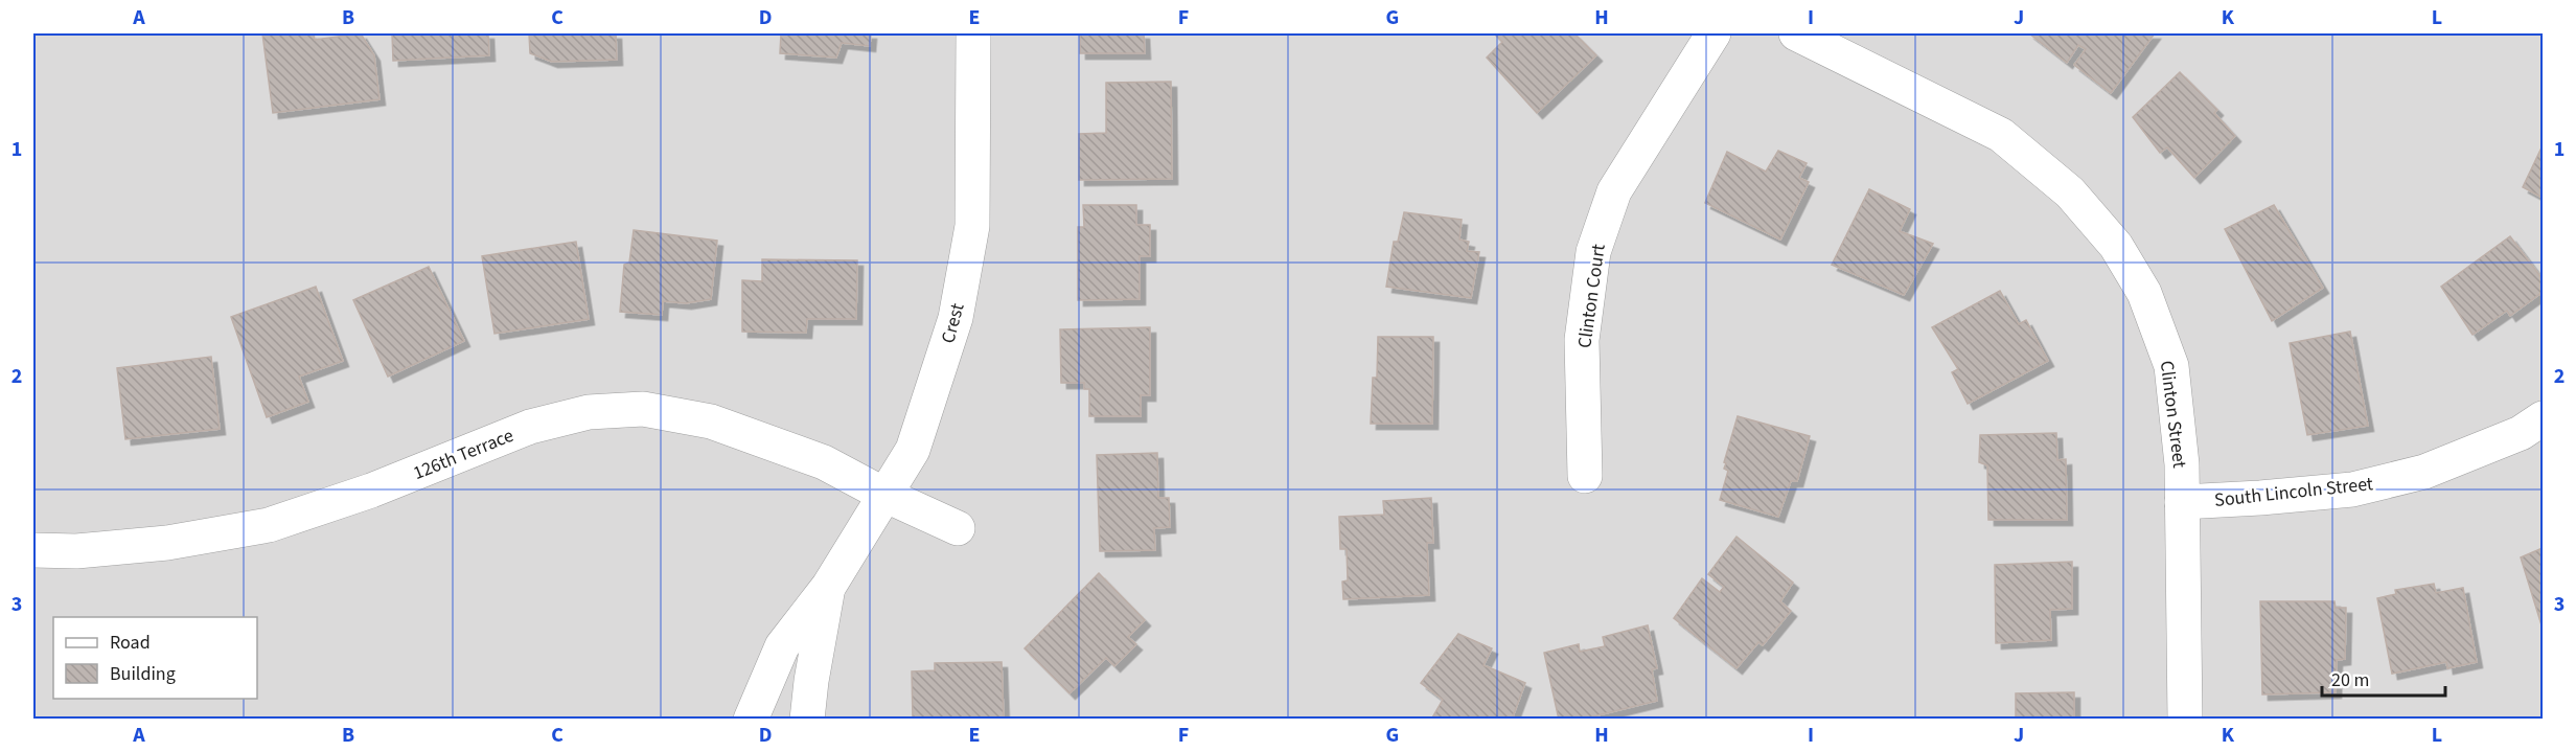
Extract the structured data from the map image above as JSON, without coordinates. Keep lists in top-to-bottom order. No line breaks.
{"streets":{"street":["Clinton Court","Crest","Clinton Street","126th Terrace","South Lincoln Street"]},"crossings":[["Crest","126th Terrace"],["Clinton Street","South Lincoln Street"]],"legend":["Road","Building"],"scale_bar":"20 m","grid":{"columns":["A","B","C","D","E","F","G","H","I","J","K","L"],"rows":["1","2","3"]}}
